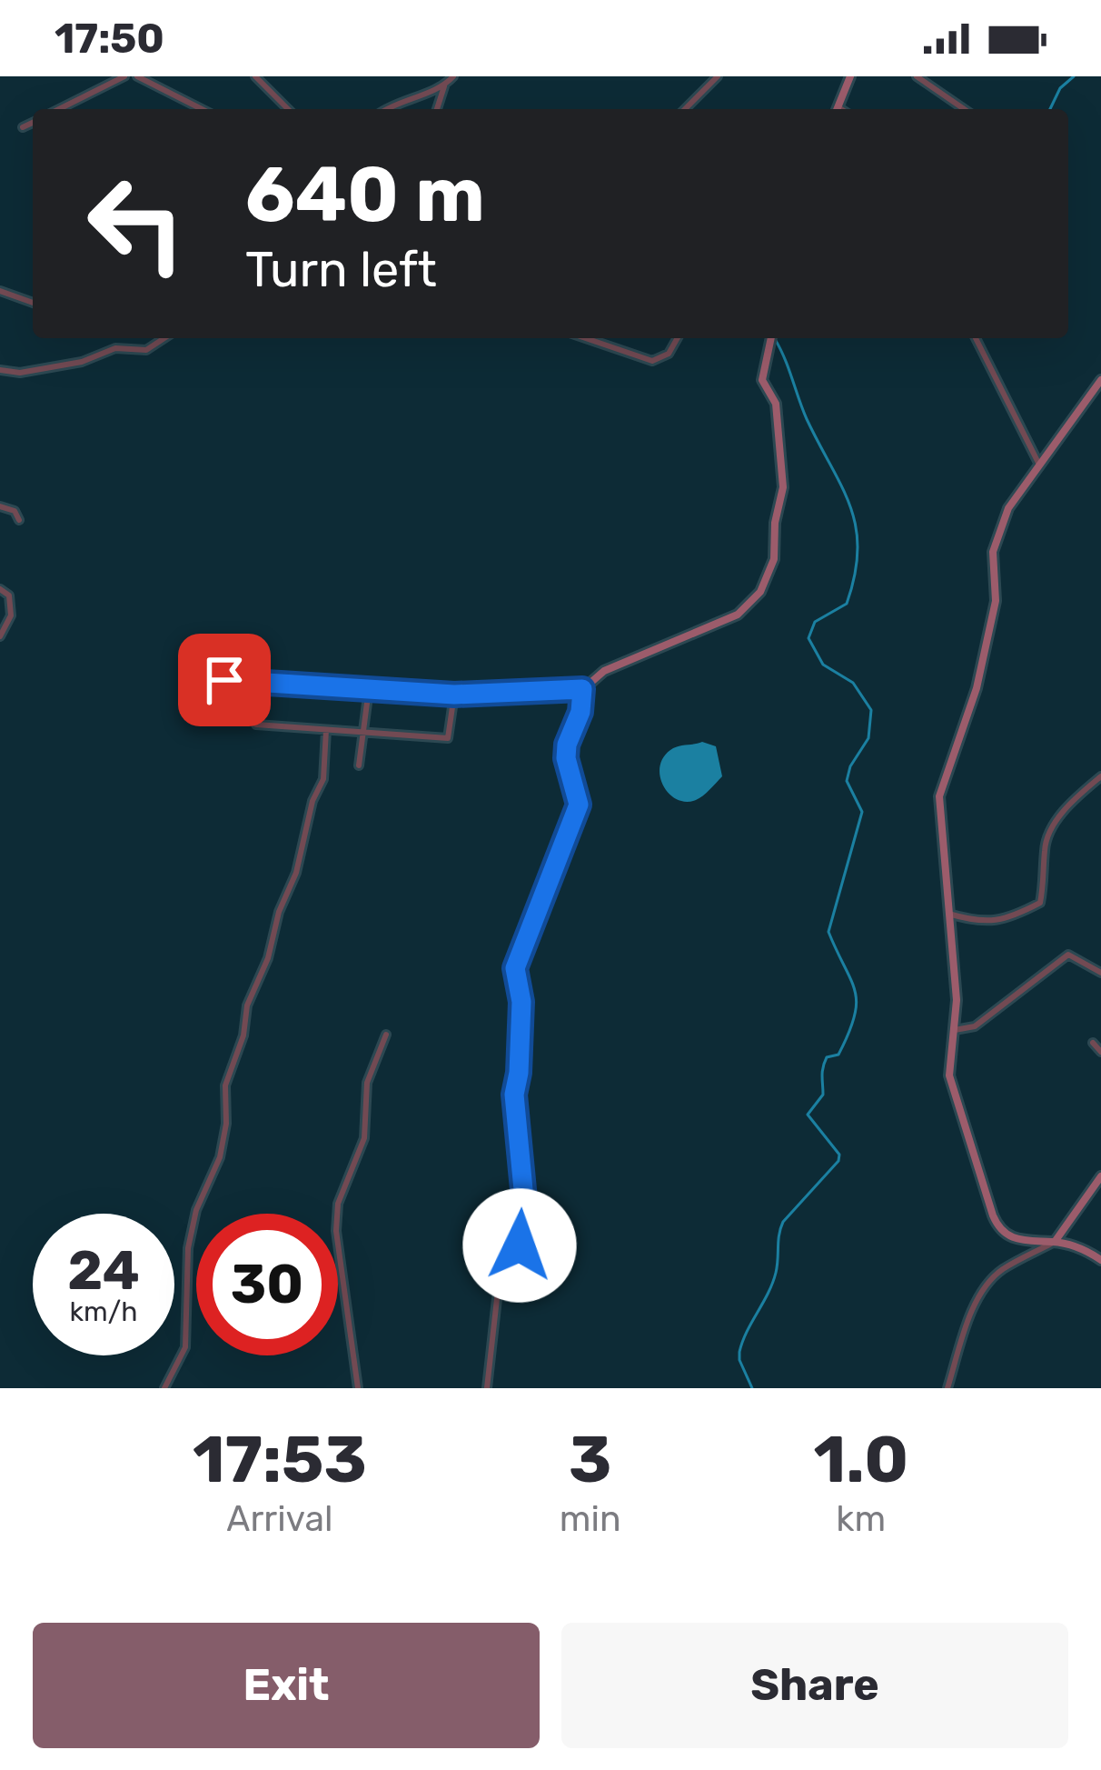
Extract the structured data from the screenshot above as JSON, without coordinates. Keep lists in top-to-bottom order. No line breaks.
{"page":{"status":"17:50","turn":["640 m","Turn left"],"speed":"24 km/h","limit":"30","eta":["17:53","Arrival","3","min","1.0","km"],"buttons":["Exit","Share"]}}
